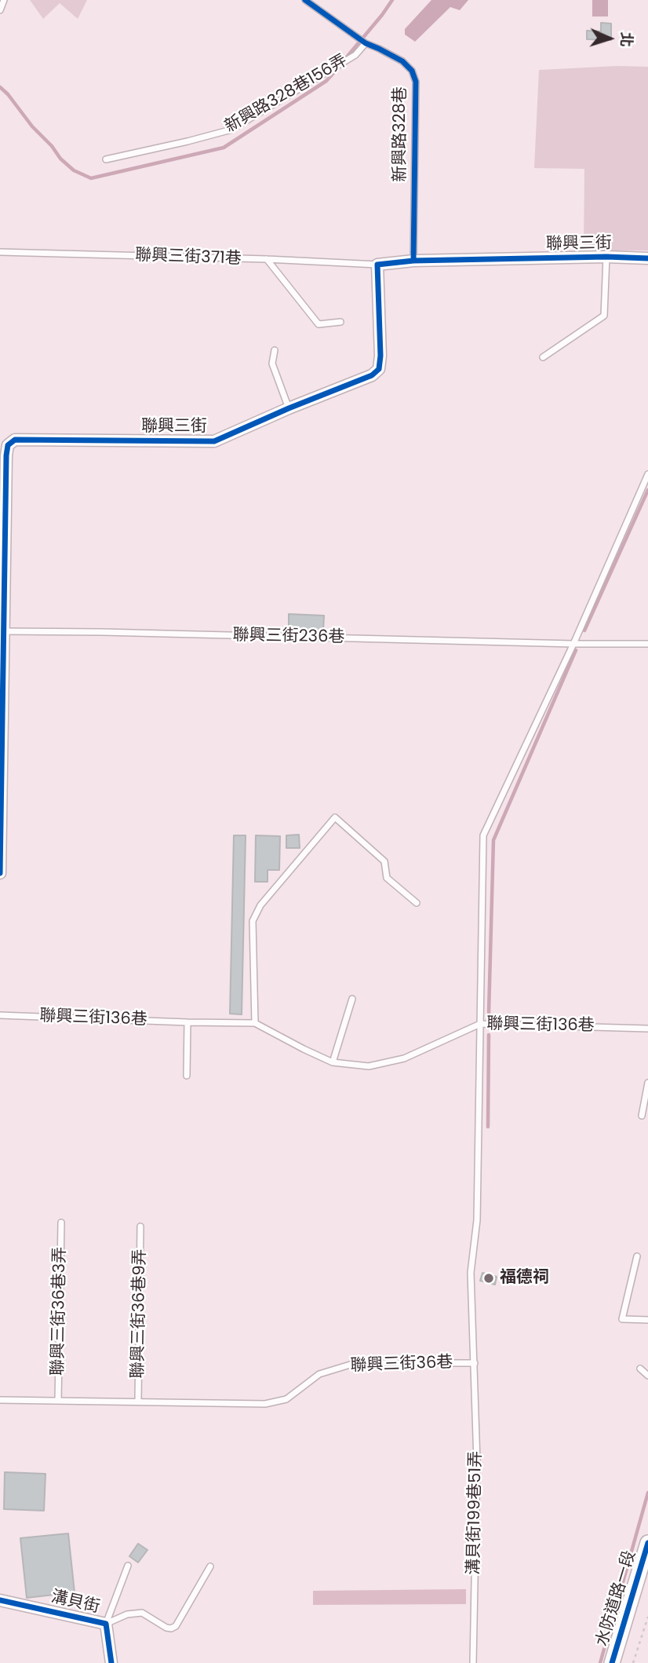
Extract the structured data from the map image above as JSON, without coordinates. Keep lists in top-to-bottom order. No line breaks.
{"streets":{"street":["聯興三街","水防道路一段","溝貝街"],"lane":["新興路328巷156弄","新興路328巷","聯興三街371巷","聯興三街236巷","聯興三街136巷","聯興三街36巷3弄","聯興三街36巷9弄","聯興三街36巷","溝貝街199巷51弄"]},"crossings":[["新興路328巷156弄","新興路328巷"],["新興路328巷","聯興三街"],["聯興三街","聯興三街371巷"],["聯興三街","聯興三街236巷"],["聯興三街136巷","聯興三街36巷"],["聯興三街36巷3弄","聯興三街36巷"],["聯興三街36巷9弄","聯興三街36巷"],["聯興三街36巷","溝貝街199巷51弄"]],"places":["福德祠"],"north":"right"}
